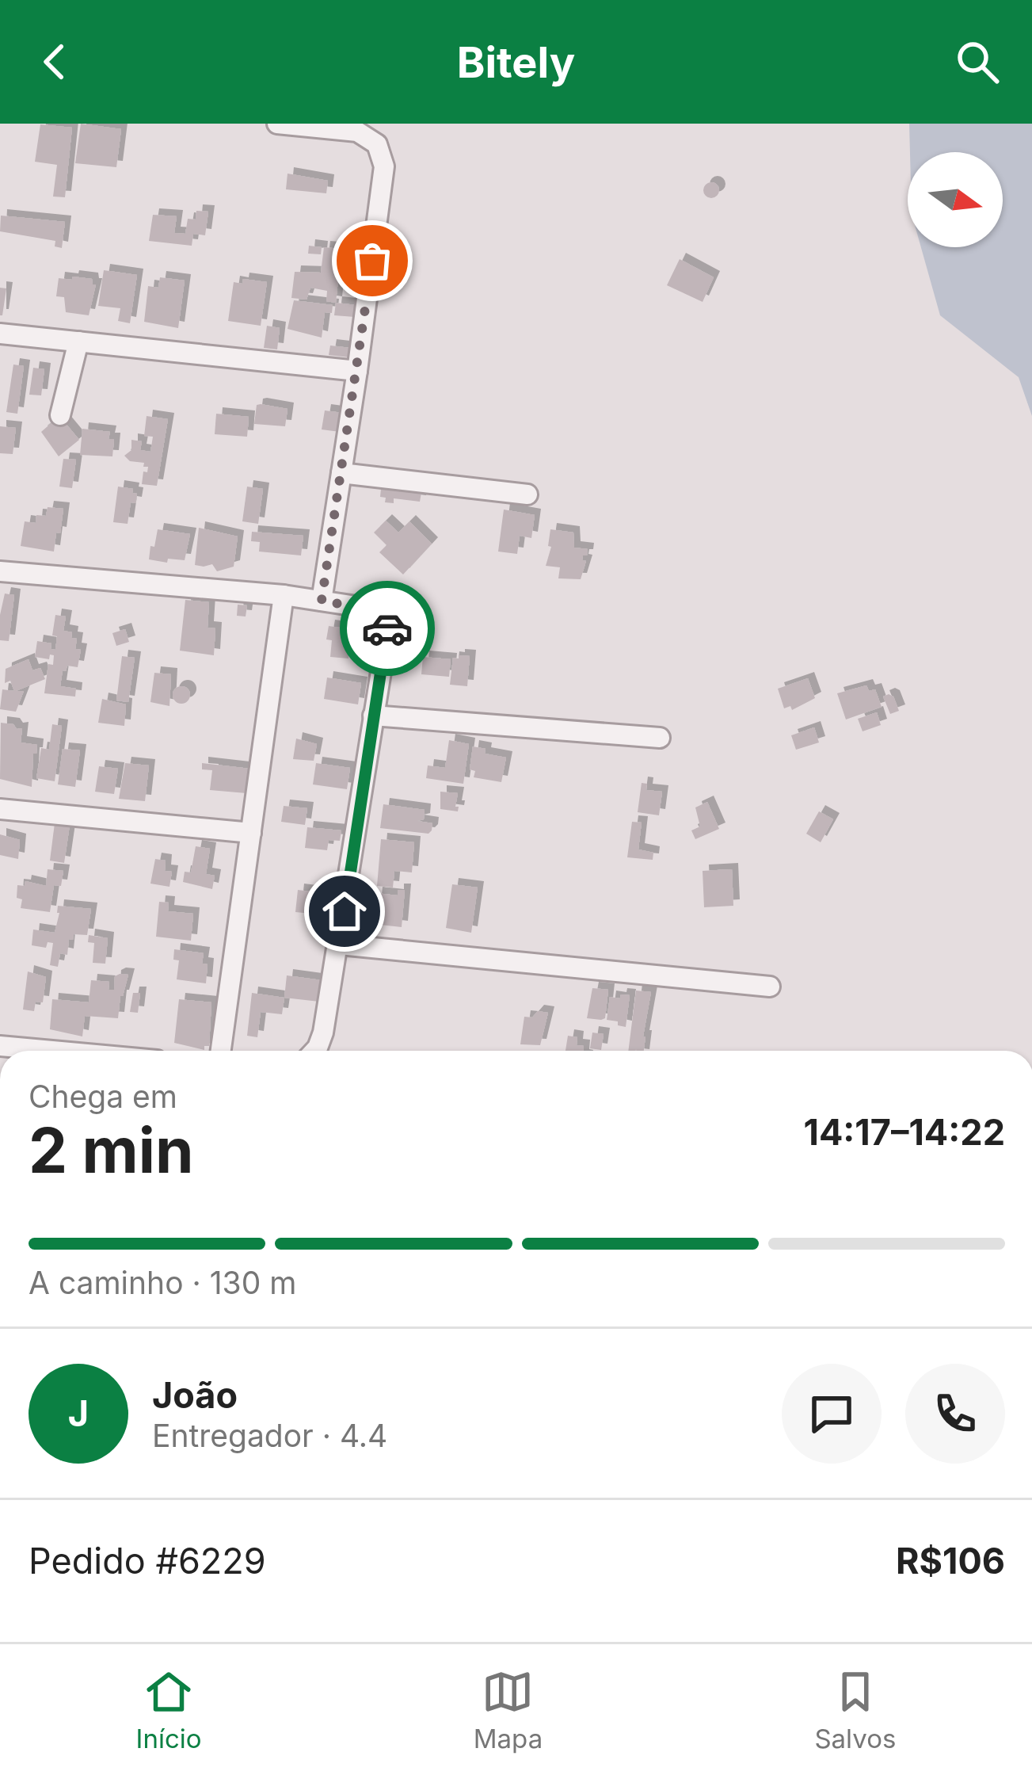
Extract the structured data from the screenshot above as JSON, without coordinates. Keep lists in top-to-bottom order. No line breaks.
{"north":"right","page":{"header":"Bitely","heading":["2 min","Chega em","14:17–14:22"],"panel":["João","Entregador · 4.4","Pedido #6229","R$106"],"bar":"A caminho · 130 m","round":"J","tabs":["Início","Mapa","Salvos"]}}
